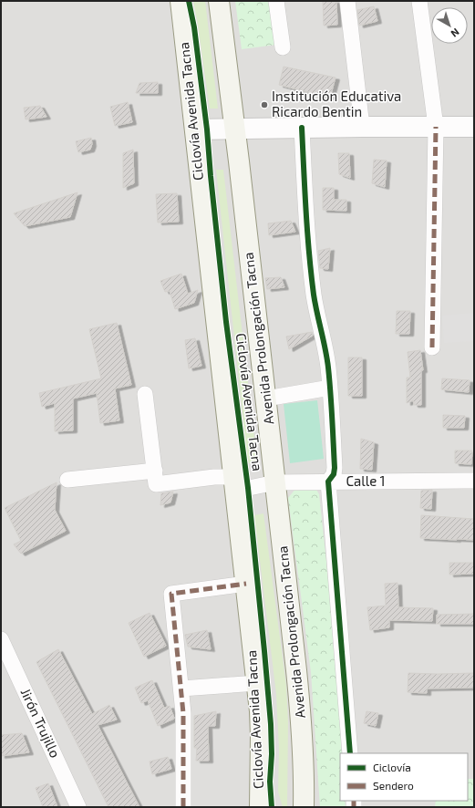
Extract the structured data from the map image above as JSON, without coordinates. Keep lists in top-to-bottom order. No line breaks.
{"streets":{"main road":["Avenida Prolongación Tacna"],"street":["Calle 1","Jirón Trujillo"],"cycle path":["Ciclovía Avenida Tacna"]},"crossings":[["Avenida Prolongación Tacna","Calle 1"]],"places":["Institución Educativa Ricardo Bentin"],"legend":["Ciclovía","Sendero"],"north":"bottom right"}
